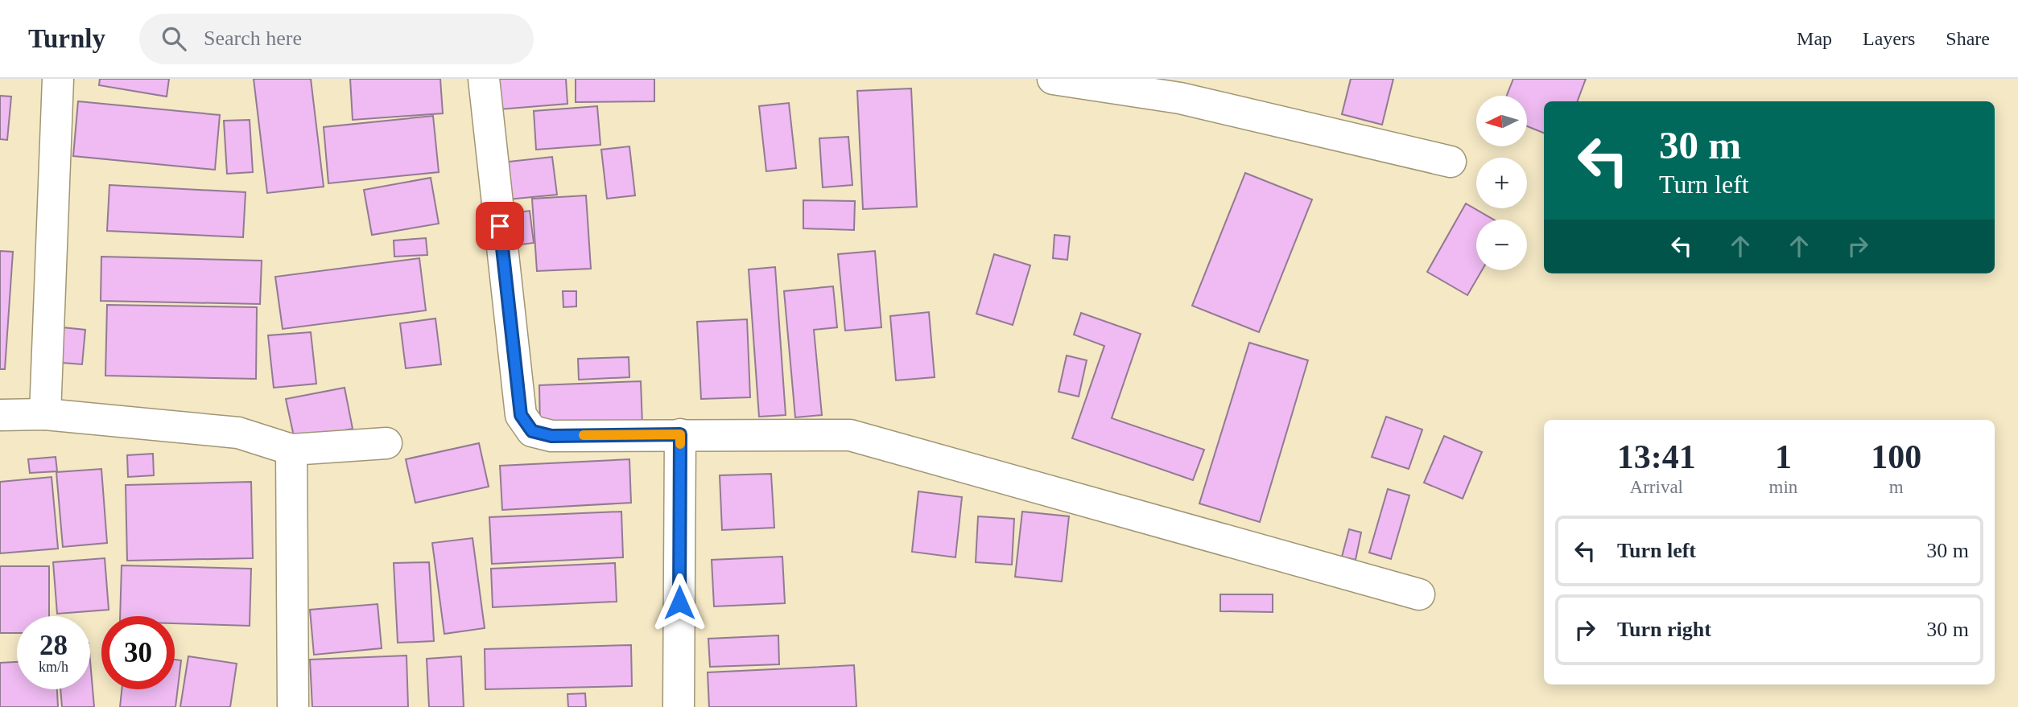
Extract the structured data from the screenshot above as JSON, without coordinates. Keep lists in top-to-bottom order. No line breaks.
{"north":"left","page":{"header":"Turnly","search":"Search here","nav":["Map","Layers","Share"],"map_buttons":["+","−"],"turn":["30 m","Turn left"],"eta":["13:41","Arrival","1","min","100","m"],"list":[{"name":"Turn left","value":"30 m"},{"name":"Turn right","value":"30 m"}],"speed":"28 km/h","limit":"30"}}
